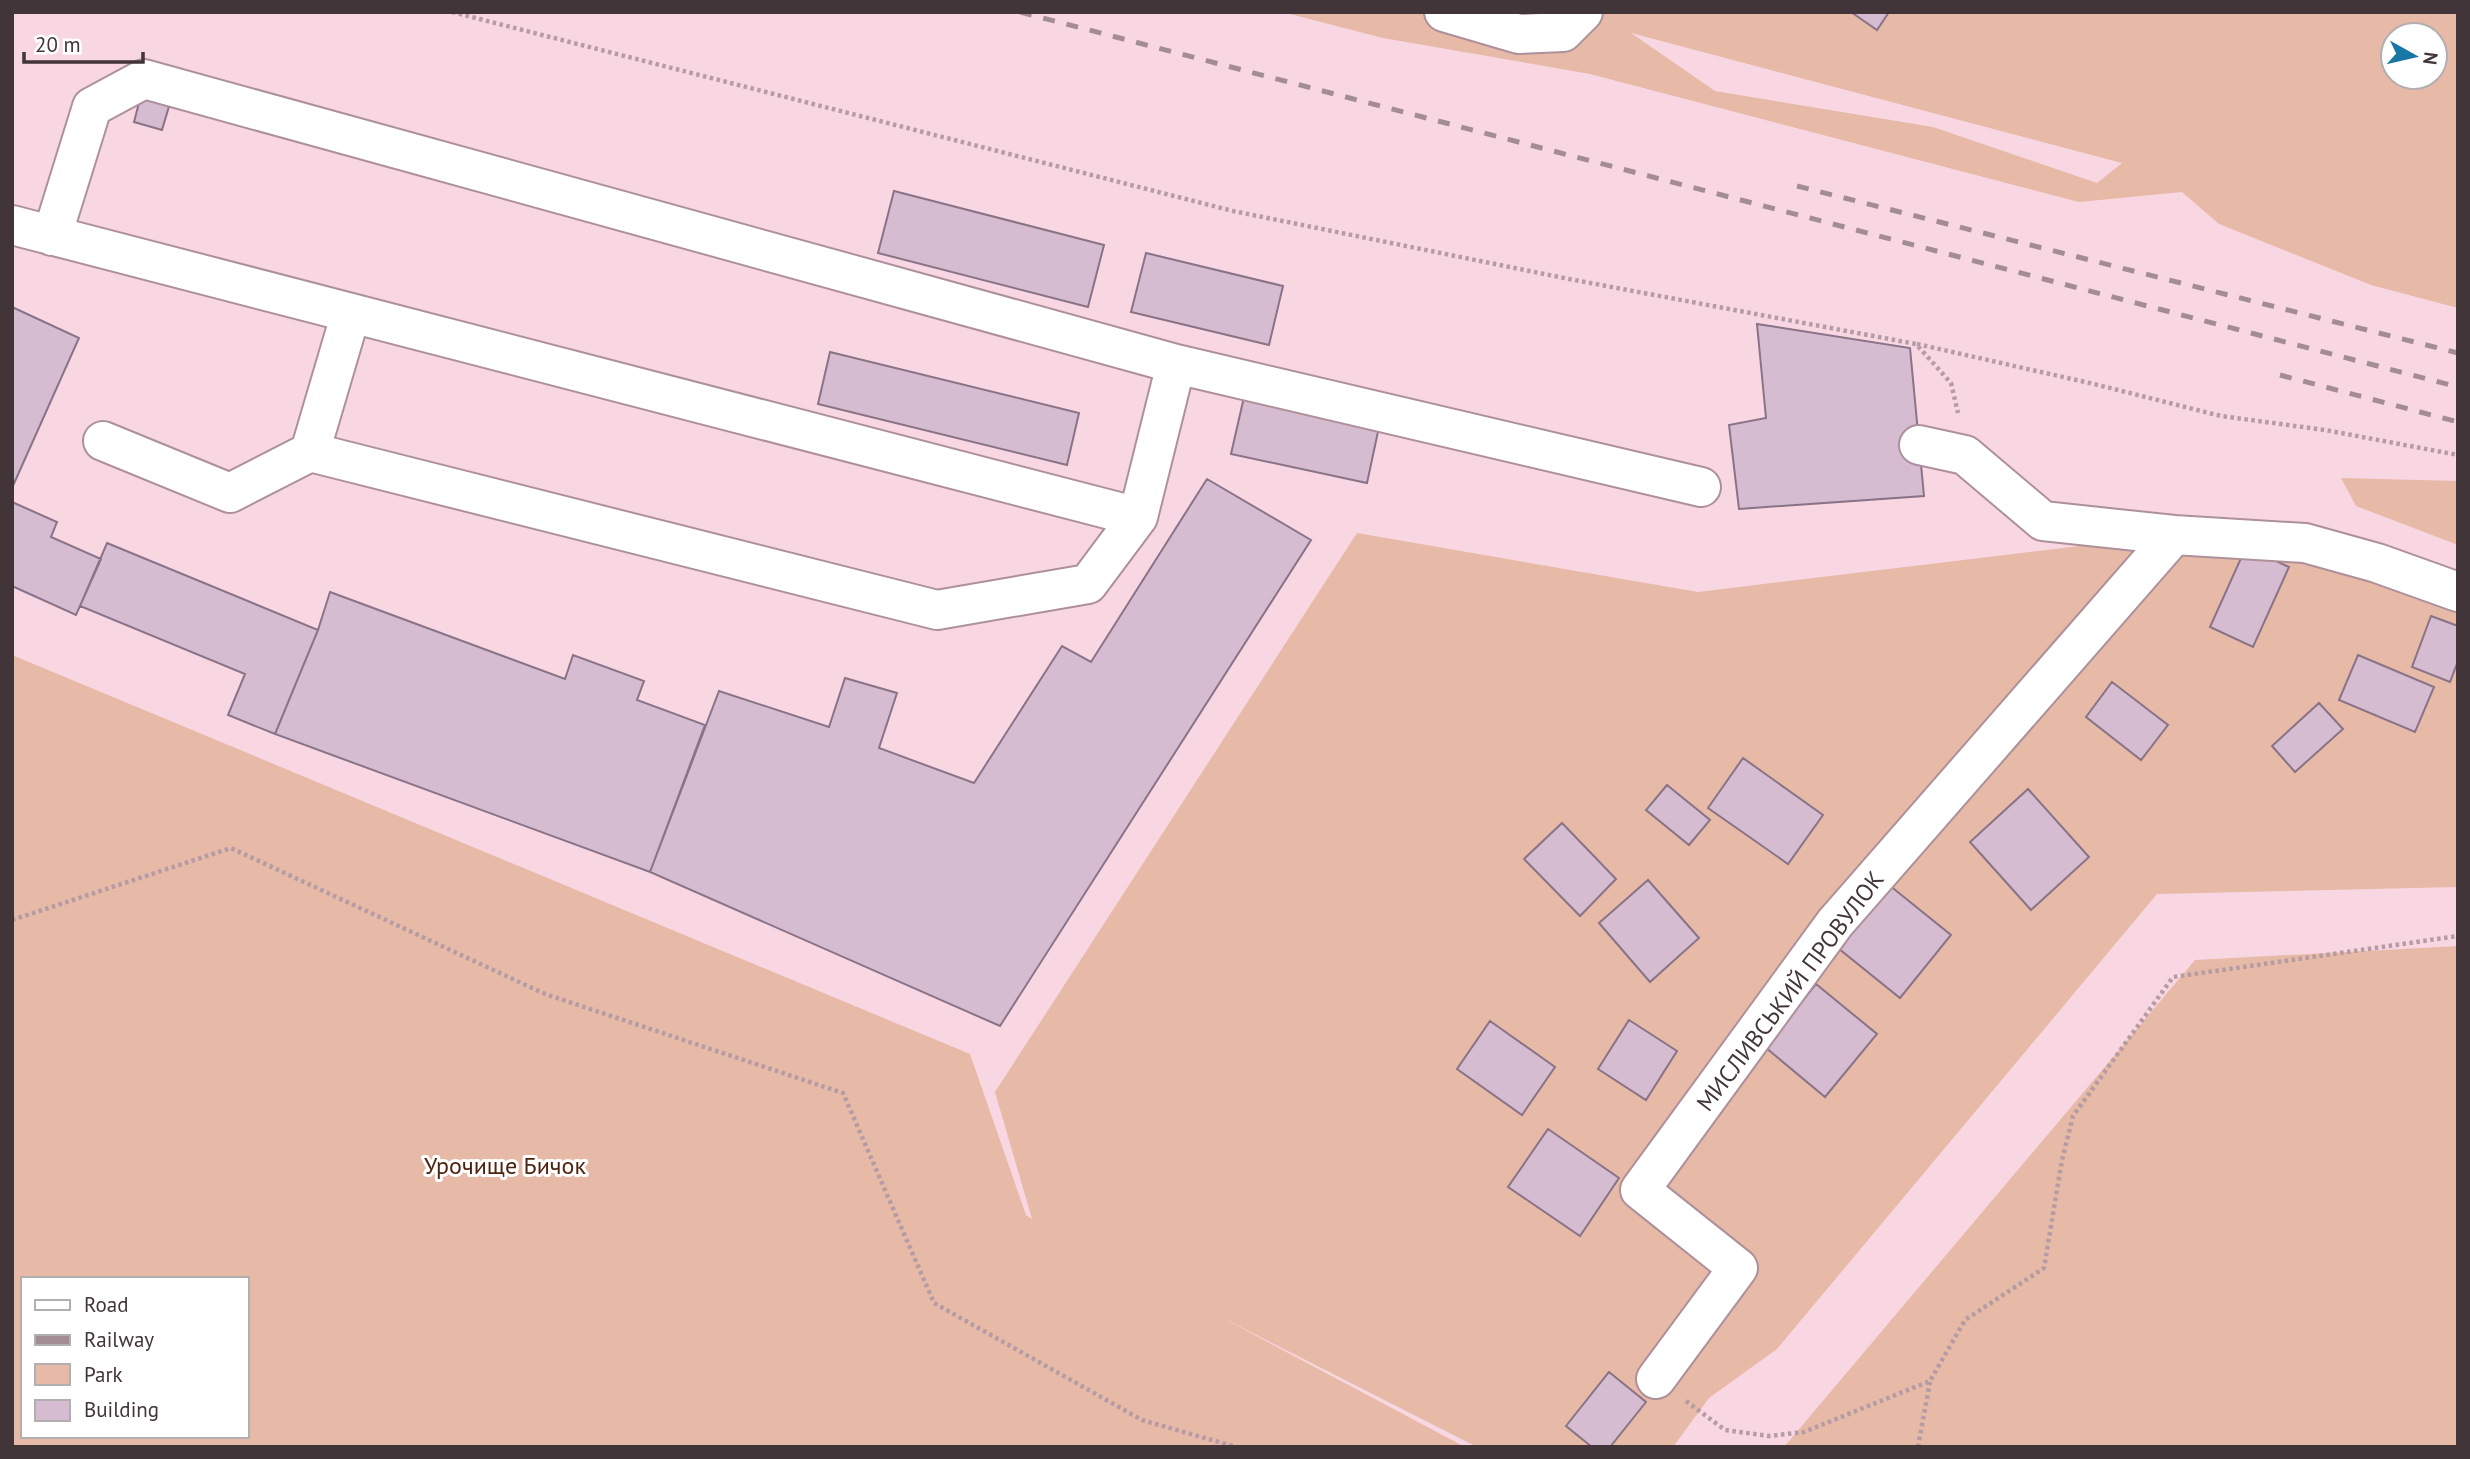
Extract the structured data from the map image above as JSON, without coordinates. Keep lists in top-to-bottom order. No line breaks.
{"streets":{"street":["МИСЛИВСЬКИЙ ПРОВУЛОК"]},"parks":["Урочище Бичок"],"legend":["Road","Railway","Park","Building"],"scale_bar":"20 m","north":"right"}
